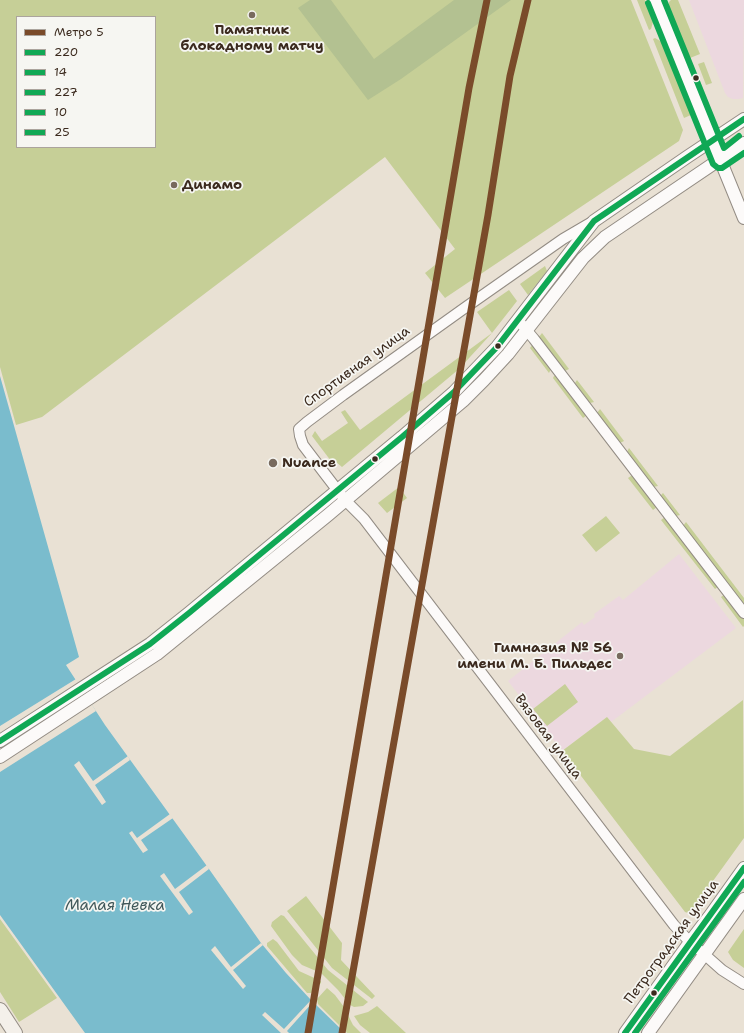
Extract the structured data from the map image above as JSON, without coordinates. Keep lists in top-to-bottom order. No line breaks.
{"streets":{"street":["Спортивная улица","Вязовая улица","Петроградская улица"]},"crossings":[["Спортивная улица","Вязовая улица"],["Вязовая улица","Петроградская улица"]],"water":["Малая Невка"],"places":["Памятник блокадному матчу","Динамо","Nuance","Гимназия № 56 имени М. Б. Пильдес"],"lines":["metro line 5","transit line 227","transit line 14","transit line 220","transit line 10","transit line 25"],"legend":["Метро 5","220","14","227","10","25"]}
